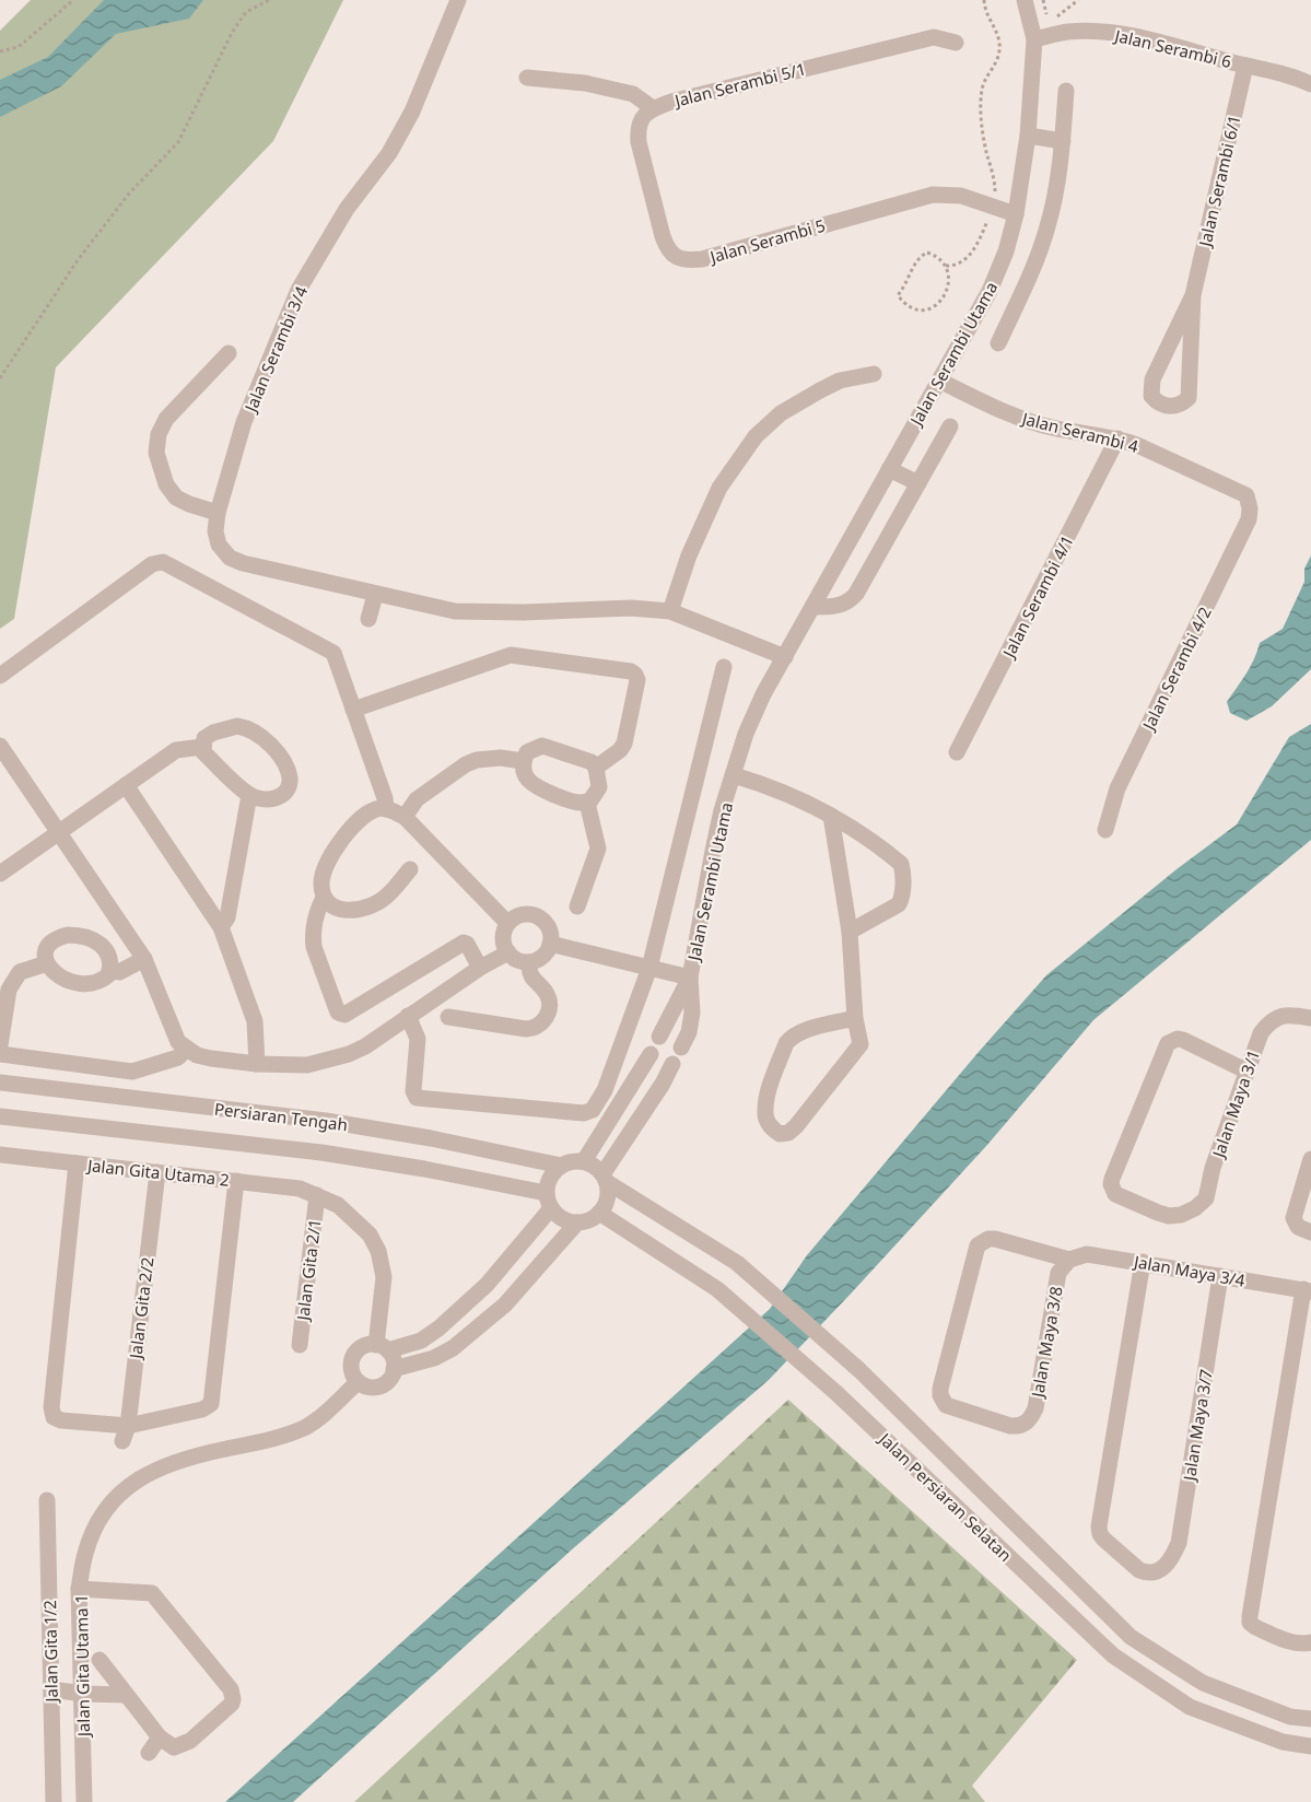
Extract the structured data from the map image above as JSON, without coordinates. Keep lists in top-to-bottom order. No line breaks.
{"streets":{"street":["Jalan Serambi 6","Jalan Serambi 5/1","Jalan Serambi 6/1","Jalan Serambi 5","Jalan Serambi 3/4","Jalan Serambi Utama","Jalan Serambi 4","Jalan Serambi 4/1","Jalan Serambi 4/2","Jalan Maya 3/1","Persiaran Tengah","Jalan Gita Utama 2","Jalan Gita 2/1","Jalan Maya 3/4","Jalan Gita 2/2","Jalan Maya 3/8","Jalan Maya 3/7","Jalan Persiaran Selatan","Jalan Gita 1/2","Jalan Gita Utama 1"]},"crossings":[["Jalan Serambi 6","Jalan Serambi 6/1"],["Jalan Serambi 6","Jalan Serambi Utama"],["Jalan Serambi 5/1","Jalan Serambi 5"],["Jalan Serambi 5","Jalan Serambi Utama"],["Jalan Serambi 3/4","Jalan Serambi Utama"],["Jalan Serambi Utama","Jalan Serambi 4"],["Jalan Serambi 4","Jalan Serambi 4/1"],["Jalan Serambi 4","Jalan Serambi 4/2"],["Persiaran Tengah","Jalan Persiaran Selatan"],["Jalan Gita Utama 2","Jalan Gita 2/1"],["Jalan Gita Utama 2","Jalan Gita 2/2"],["Jalan Gita Utama 2","Jalan Gita Utama 1"],["Jalan Maya 3/4","Jalan Maya 3/8"],["Jalan Maya 3/4","Jalan Maya 3/7"]]}
